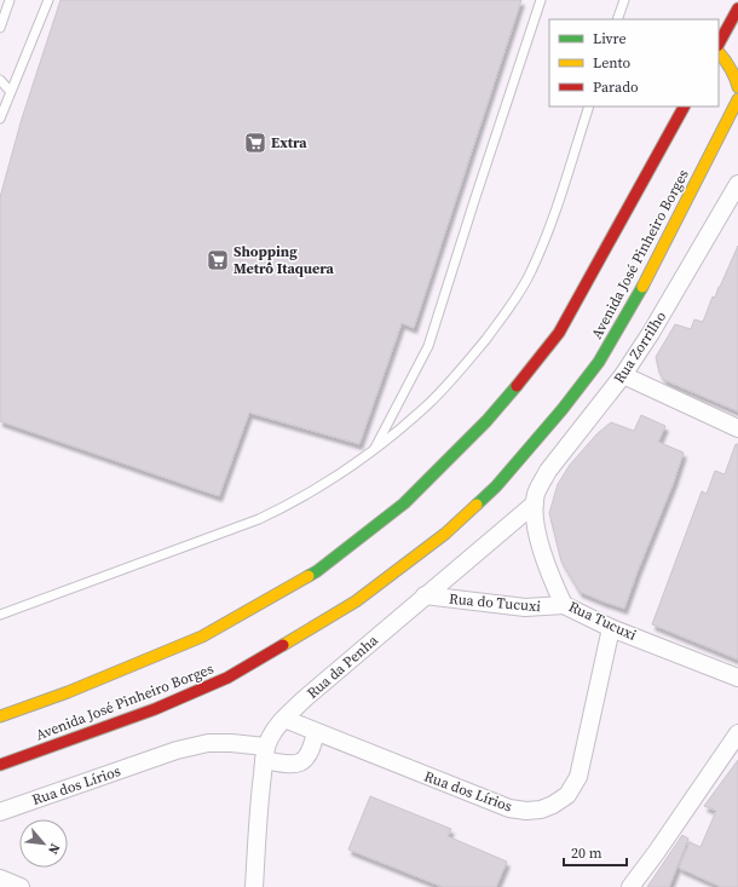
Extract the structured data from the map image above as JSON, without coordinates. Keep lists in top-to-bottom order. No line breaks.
{"streets":{"main road":["Avenida José Pinheiro Borges"],"street":["Rua Zorrilho","Rua do Tucuxi","Rua Tucuxi","Rua da Penha","Rua dos Lírios"]},"crossings":[["Rua Zorrilho","Rua Tucuxi"],["Rua Zorrilho","Rua da Penha"],["Rua do Tucuxi","Rua Tucuxi"],["Rua do Tucuxi","Rua da Penha"],["Rua Tucuxi","Rua da Penha"],["Rua Tucuxi","Rua dos Lírios"],["Rua da Penha","Rua dos Lírios"]],"places":{"supermarket":["Extra","Shopping Metrô Itaquera"]},"legend":["Livre","Lento","Parado"],"scale_bar":"20 m","north":"bottom right"}
